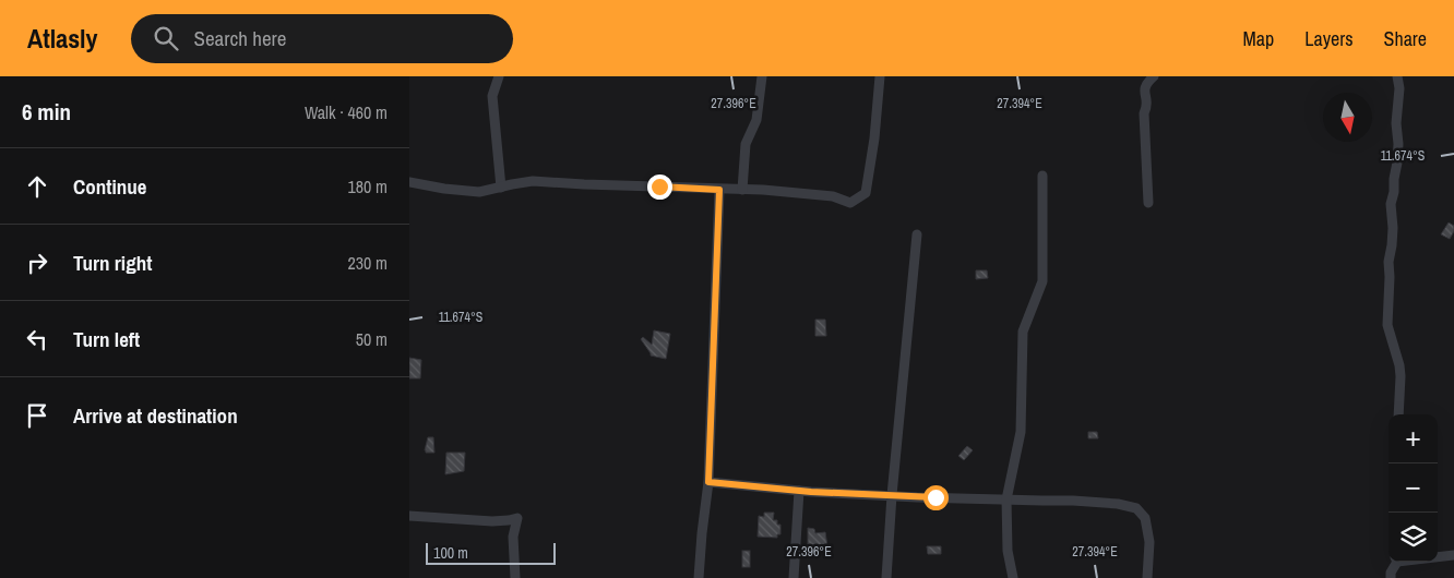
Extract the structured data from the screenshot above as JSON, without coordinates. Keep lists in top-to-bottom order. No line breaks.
{"scale_bar":"100 m","north":"bottom","page":{"header":"Atlasly","search":"Search here","nav":["Map","Layers","Share"],"heading":["6 min","Walk · 460 m"],"list":[["Continue","180 m"],["Turn right","230 m"],["Turn left","50 m"],"Arrive at destination"],"map_buttons":["+","−"],"scale":"100 m"},"coordinates":["27.396°E","27.394°E","11.674°S"]}
